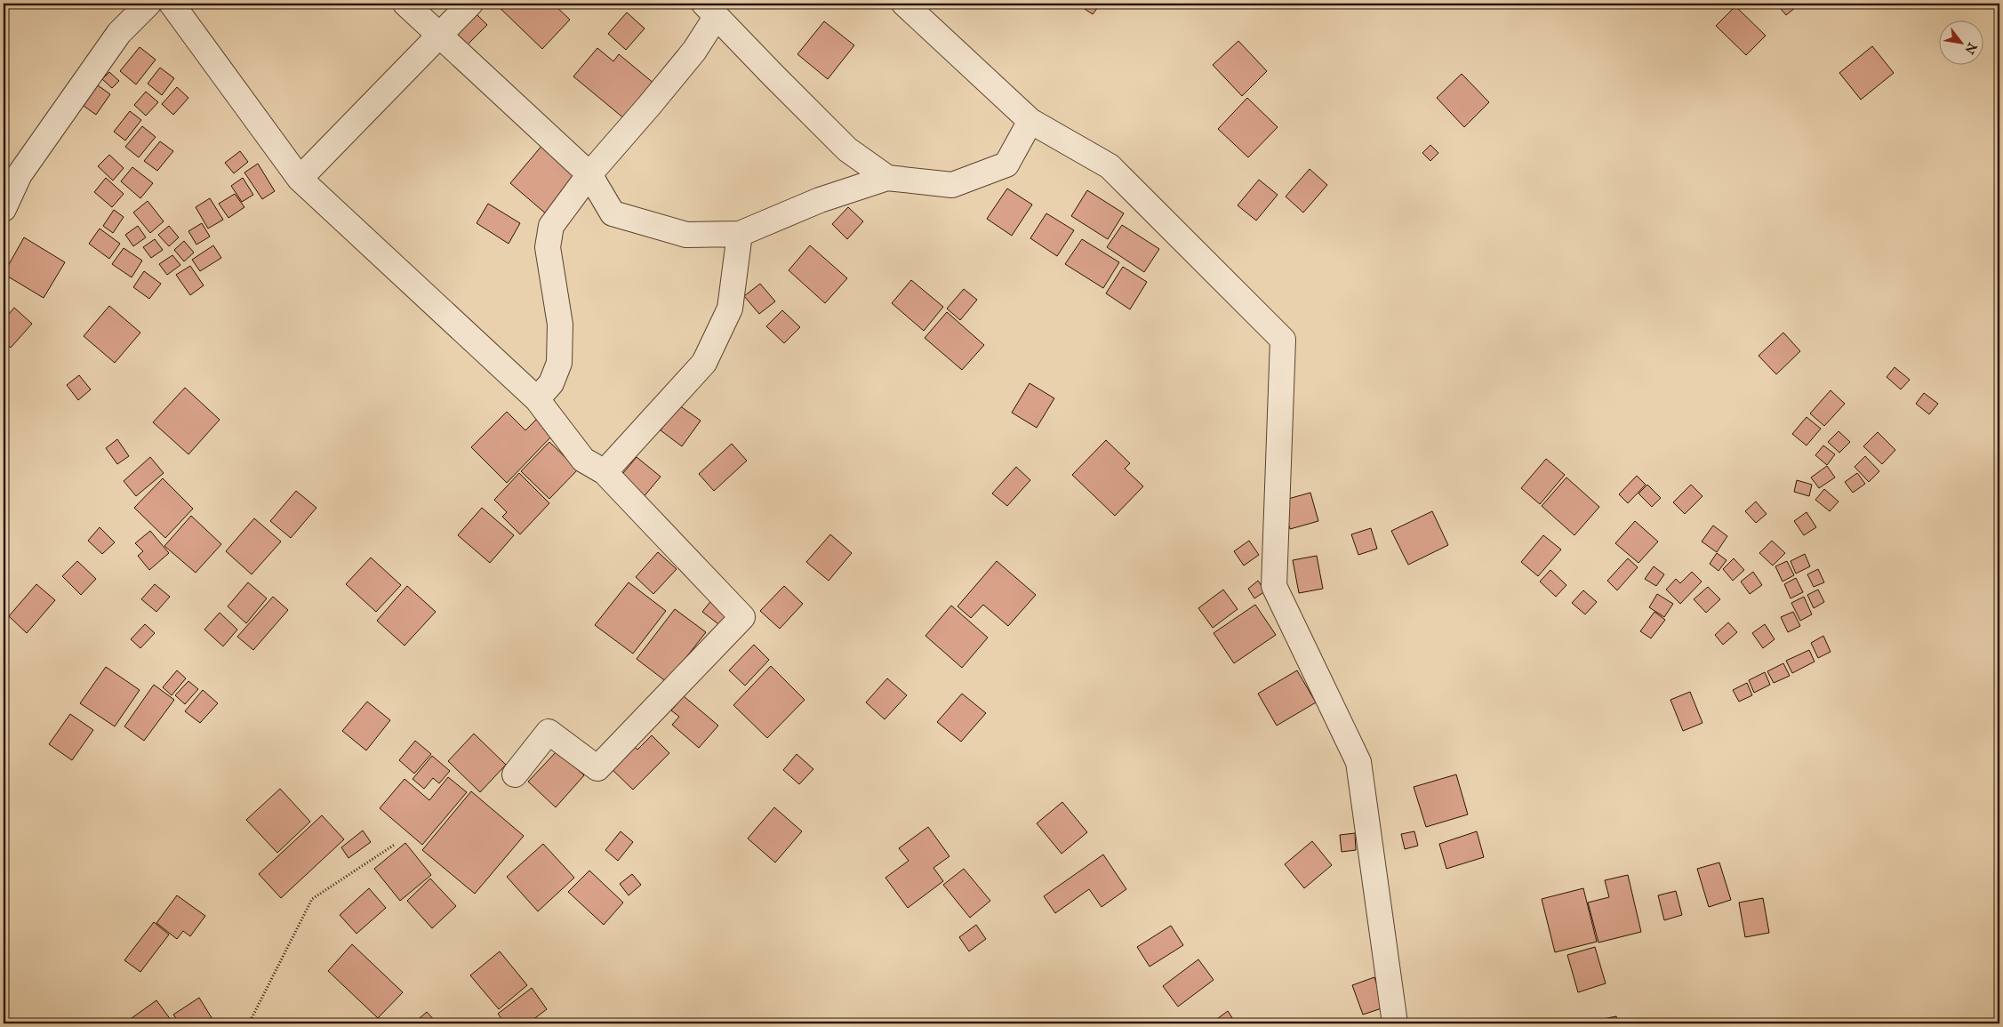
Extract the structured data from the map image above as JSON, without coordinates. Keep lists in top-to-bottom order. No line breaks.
{"north":"bottom right"}
